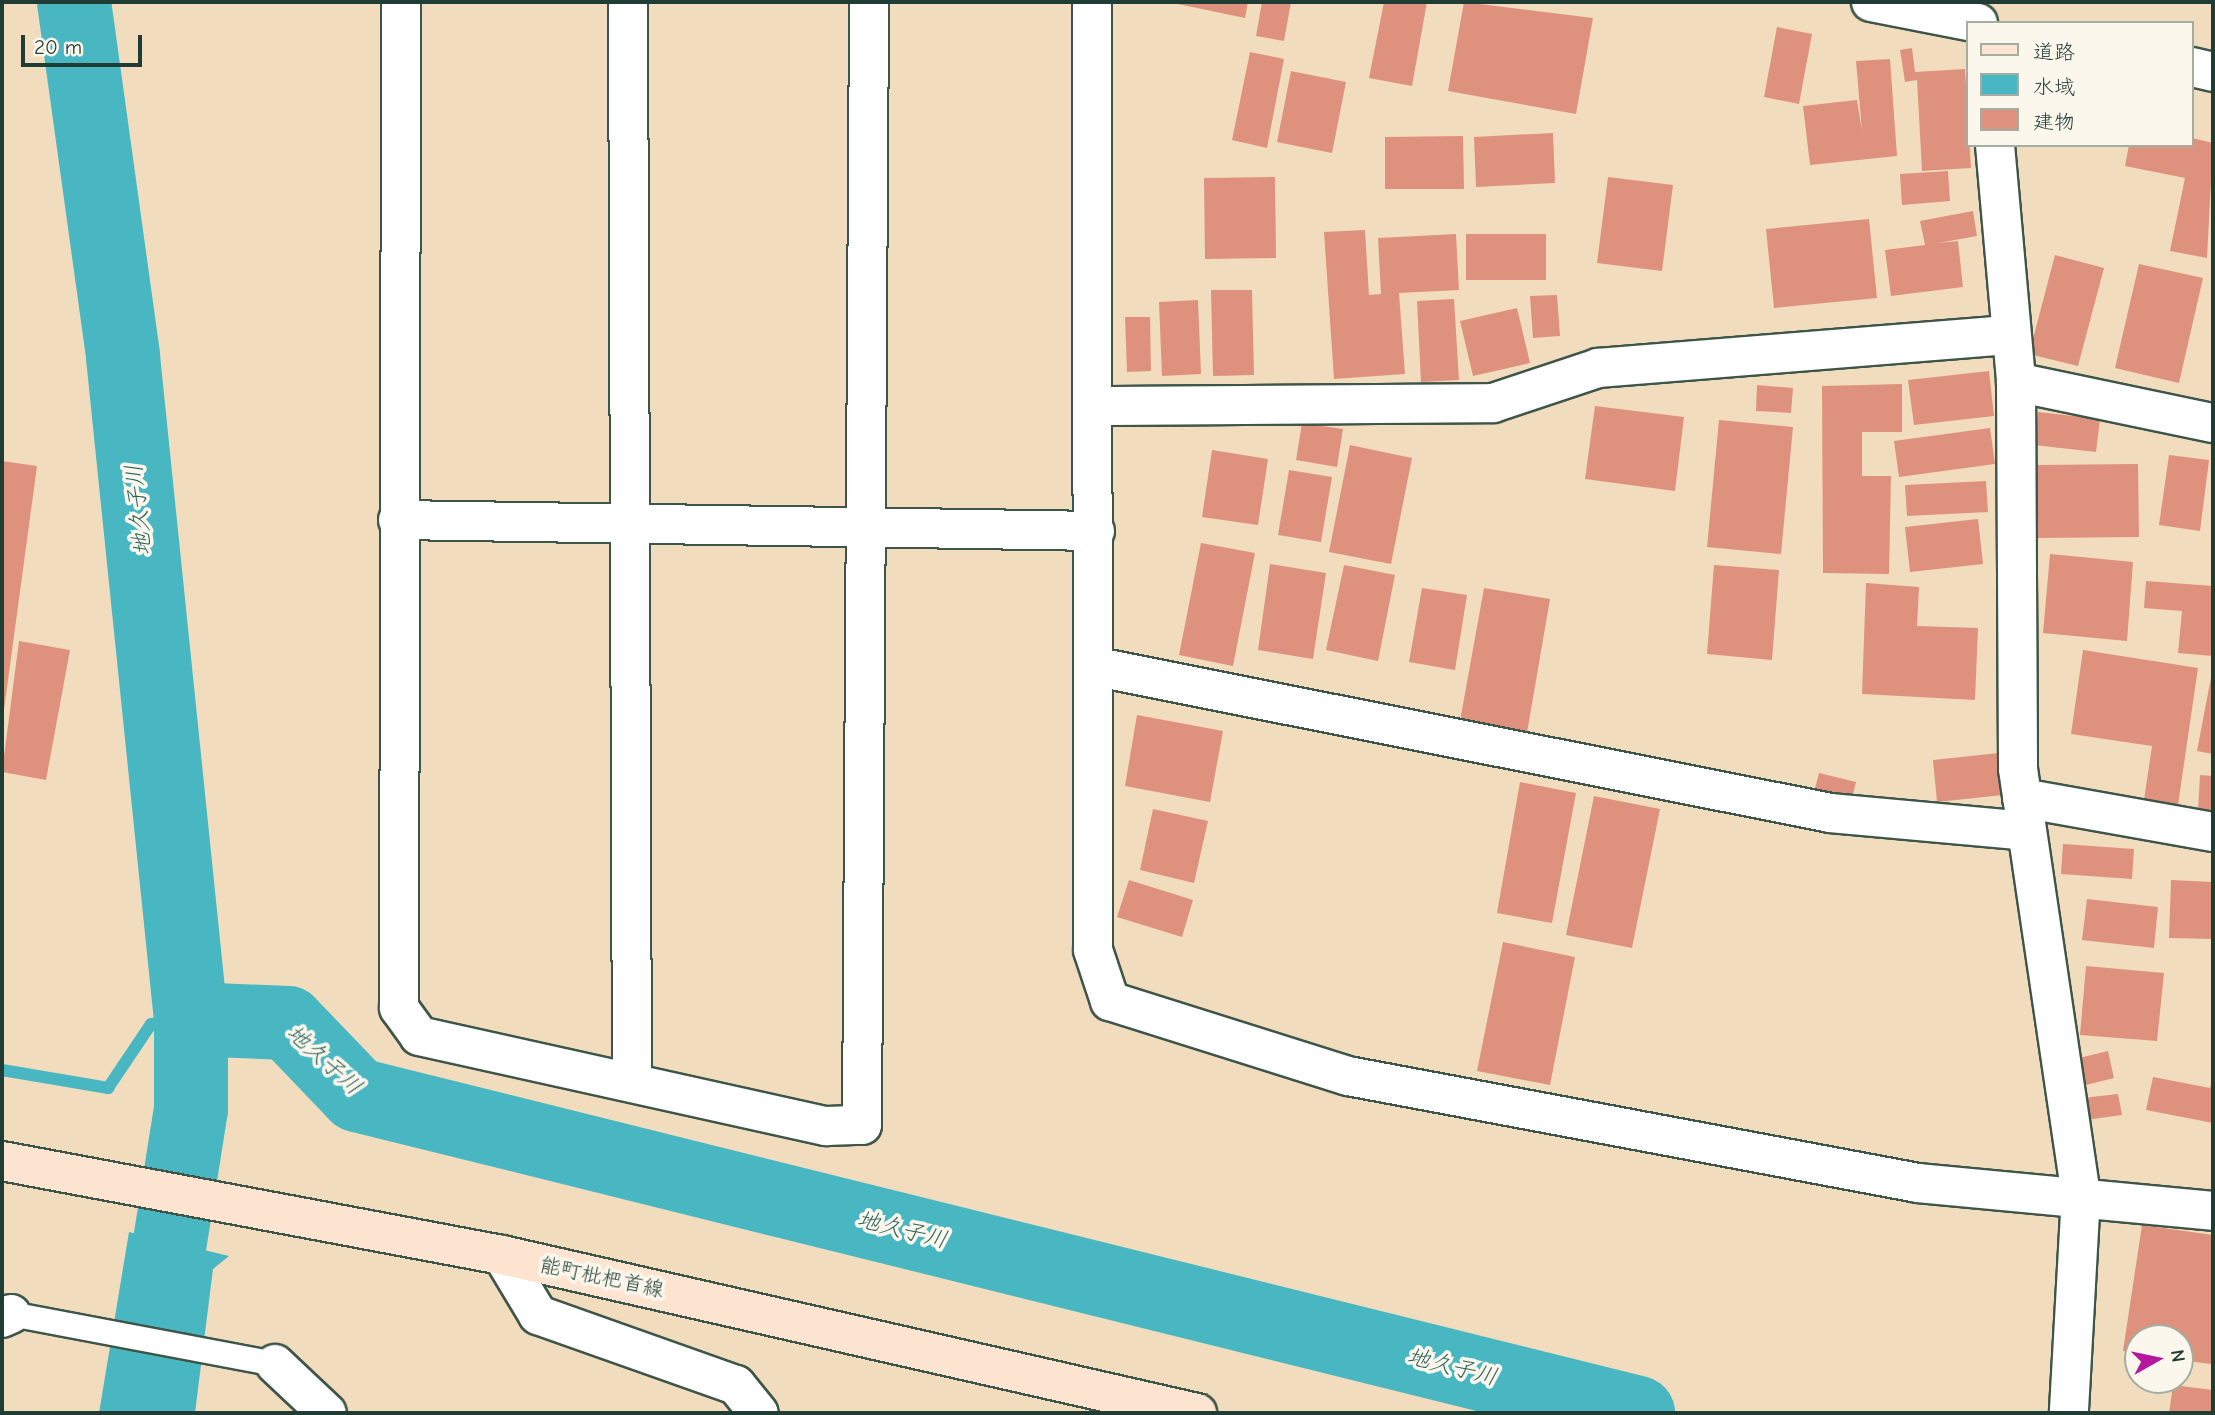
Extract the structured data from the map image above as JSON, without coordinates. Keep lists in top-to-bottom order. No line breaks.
{"streets":{"main road":["能町枇杷首線"]},"water":["地久子川"],"legend":["道路","水域","建物"],"scale_bar":"20 m","north":"right"}
